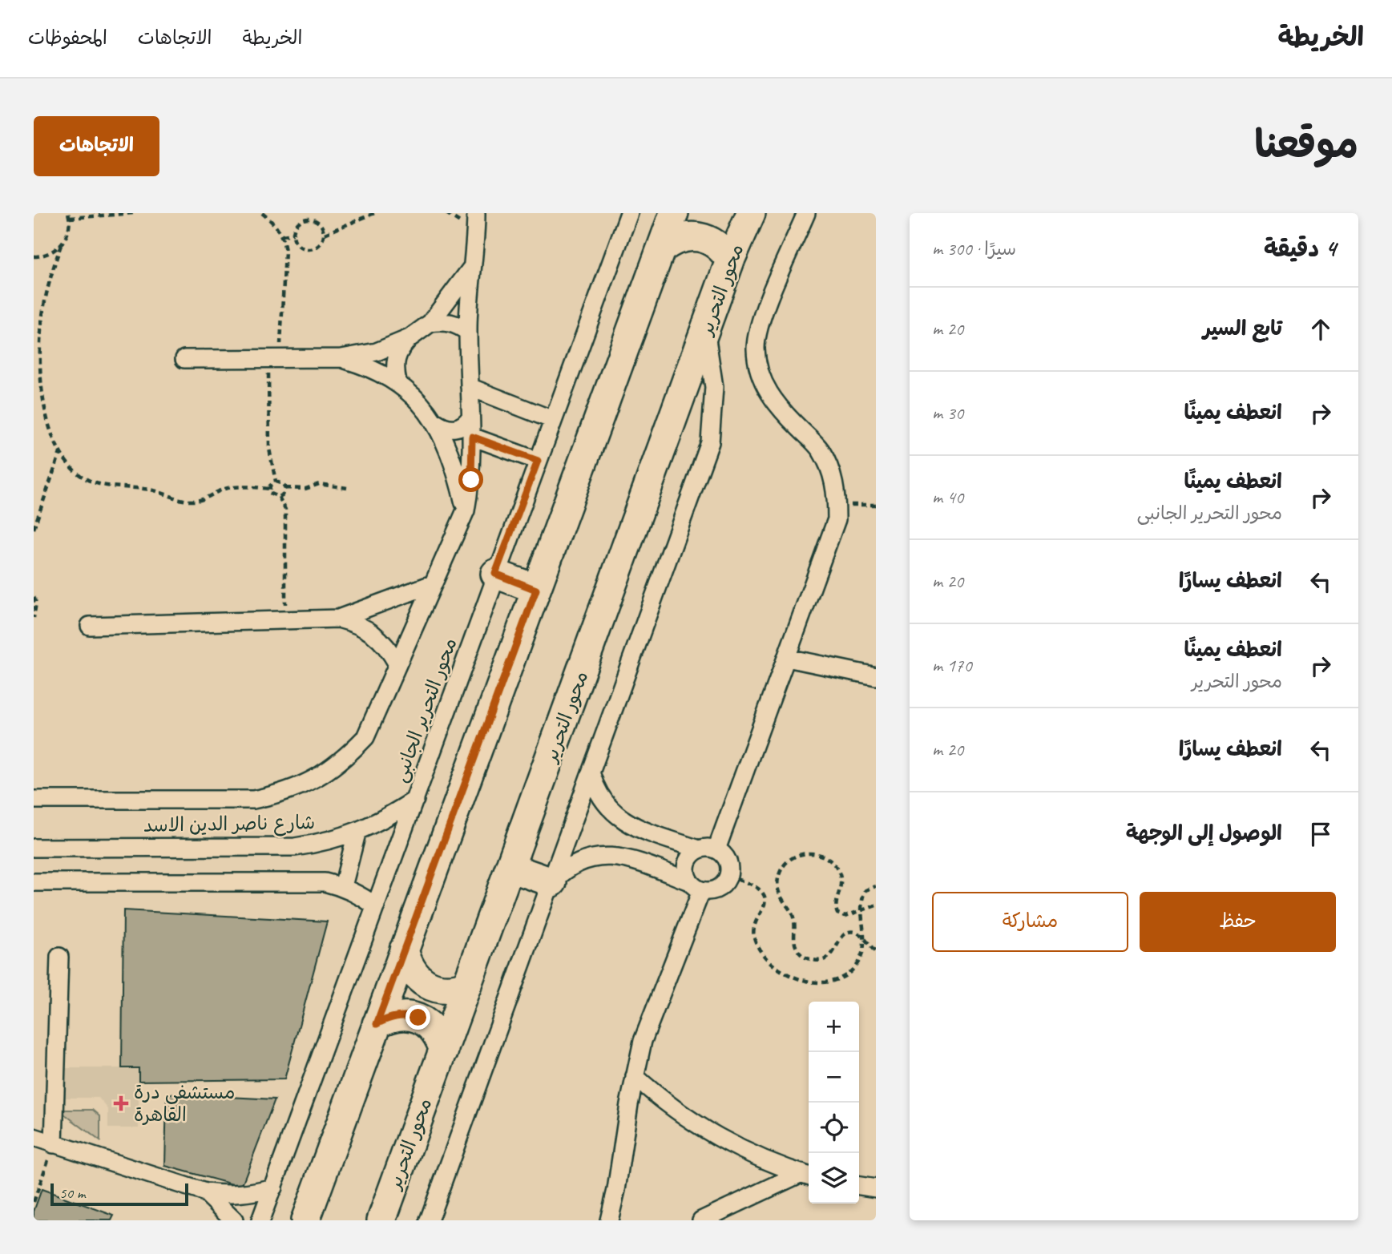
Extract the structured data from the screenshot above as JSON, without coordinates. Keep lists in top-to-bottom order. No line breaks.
{"streets":{"main road":["محور التحرير"],"street":["محور التحرير الجانبى","شارع ناصر الدين الاسد"]},"crossings":[["محور التحرير الجانبى","شارع ناصر الدين الاسد"]],"places":{"health":["مستشفى درة القاهرة"]},"scale_bar":"50 m","page":{"header":"الخريطة","nav":["الخريطة","الاتجاهات","المحفوظات"],"title":"موقعنا","buttons":["الاتجاهات",["حفظ","مشاركة"]],"heading":["4 دقيقة","سيرًا · 300 m"],"list":[["تابع السير","20 m"],["انعطف يمينًا","30 m"],["انعطف يمينًا","محور التحرير الجانبى","40 m"],["انعطف يسارًا","20 m"],["انعطف يمينًا","محور التحرير","170 m"],["انعطف يسارًا","20 m"],"الوصول إلى الوجهة"],"map_buttons":["+","−"],"scale":"50 m"}}
